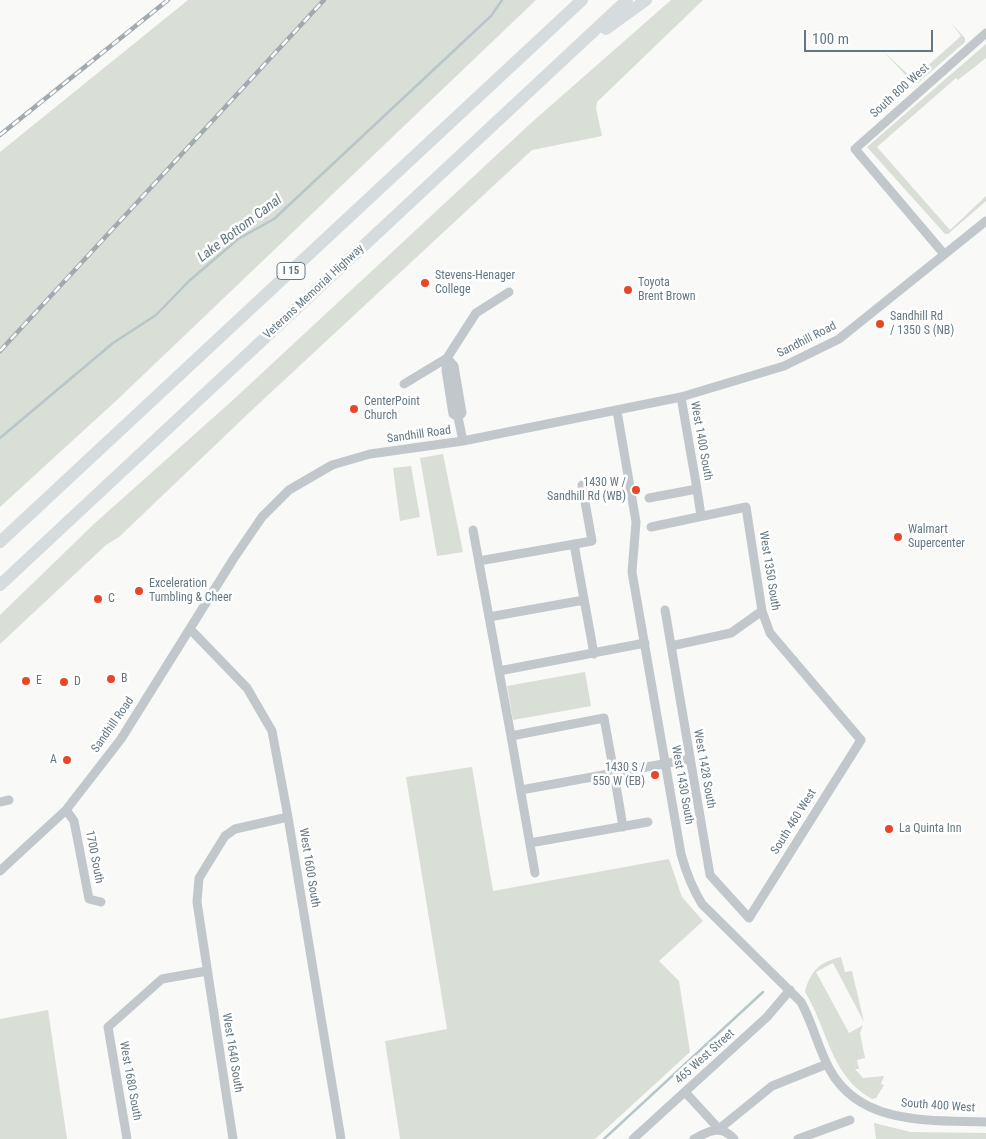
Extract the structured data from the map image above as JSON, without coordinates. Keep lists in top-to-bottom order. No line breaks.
{"streets":{"highway":["I 15","Veterans Memorial Highway"],"street":["South 800 West","Sandhill Road","West 1400 South","West 1350 South","West 1428 South","West 1430 South","South 460 West","1700 South","West 1600 South","West 1640 South","465 West Street","West 1680 South","South 400 West"]},"crossings":[["South 800 West","Sandhill Road"],["Sandhill Road","West 1400 South"],["Sandhill Road","West 1430 South"],["Sandhill Road","1700 South"],["Sandhill Road","West 1600 South"],["West 1400 South","West 1350 South"],["West 1350 South","South 460 West"],["West 1428 South","South 460 West"],["West 1430 South","465 West Street"],["West 1430 South","South 400 West"],["West 1600 South","West 1640 South"],["West 1640 South","West 1680 South"]],"water":["Lake Bottom Canal"],"places":["Stevens-Henager College","Toyota Brent Brown","Sandhill Rd / 1350 S (NB)","CenterPoint Church","1430 W / Sandhill Rd (WB)","Walmart Supercenter","Exceleration Tumbling & Cheer","C","B","E","D","A","1430 S / 550 W (EB)","La Quinta Inn"],"scale_bar":"100 m"}
